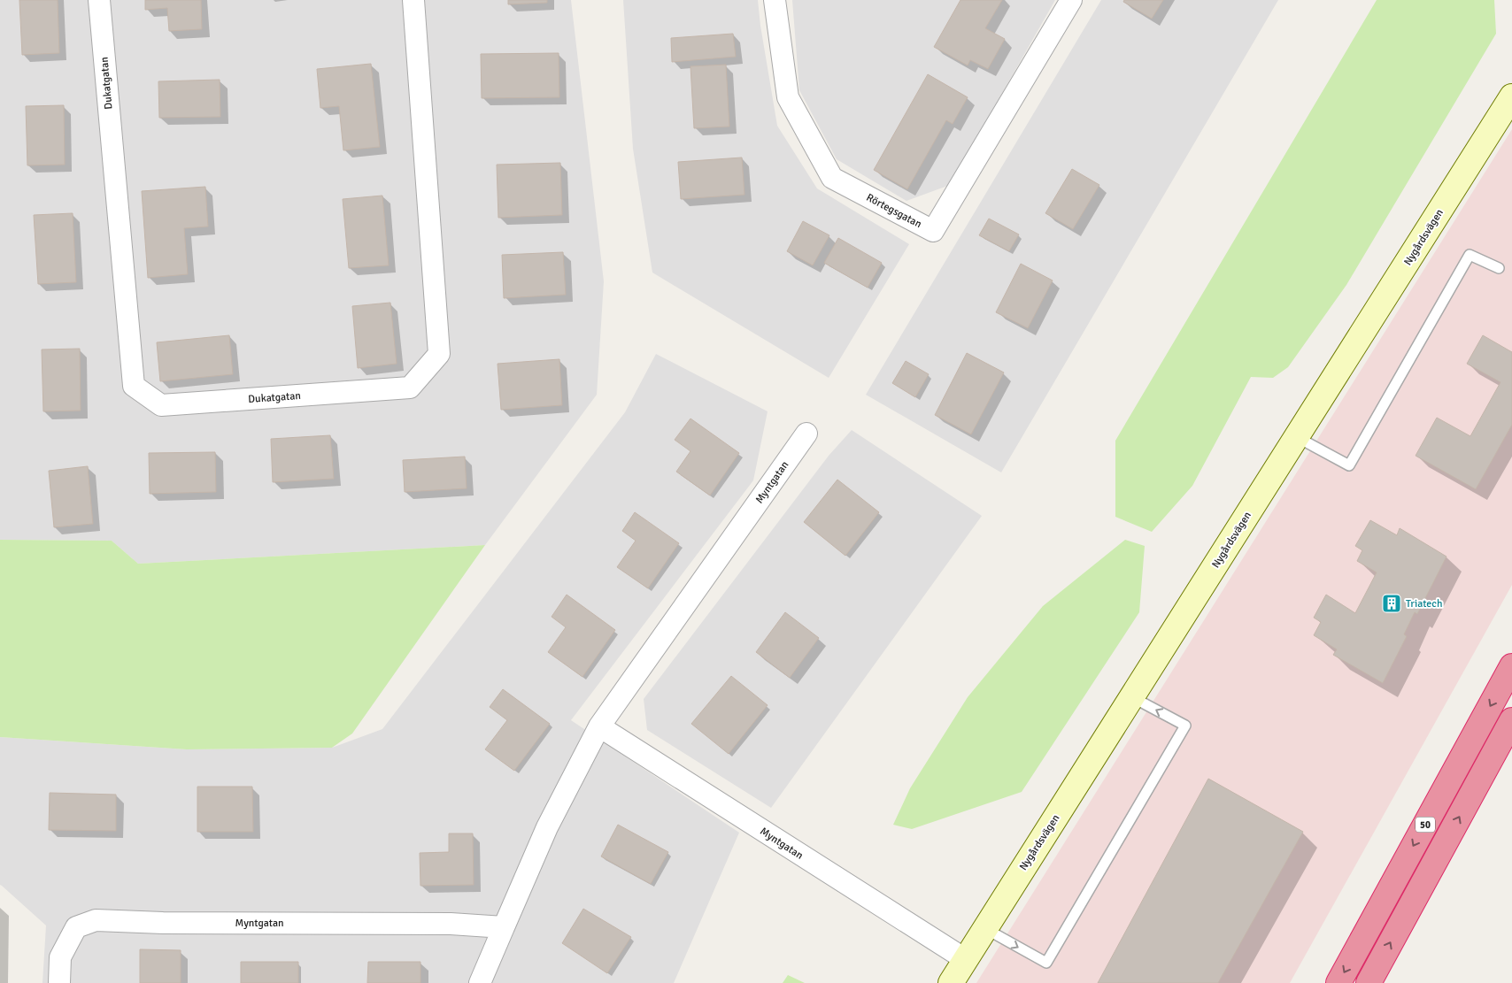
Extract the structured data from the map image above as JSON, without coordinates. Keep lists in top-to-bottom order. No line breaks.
{"streets":{"highway":["50"],"street":["Dukatgatan","Rörtegsgatan","Nygårdsvägen","Myntgatan"]},"crossings":[["Nygårdsvägen","Myntgatan"]],"places":{"building":["Triatech"]}}
